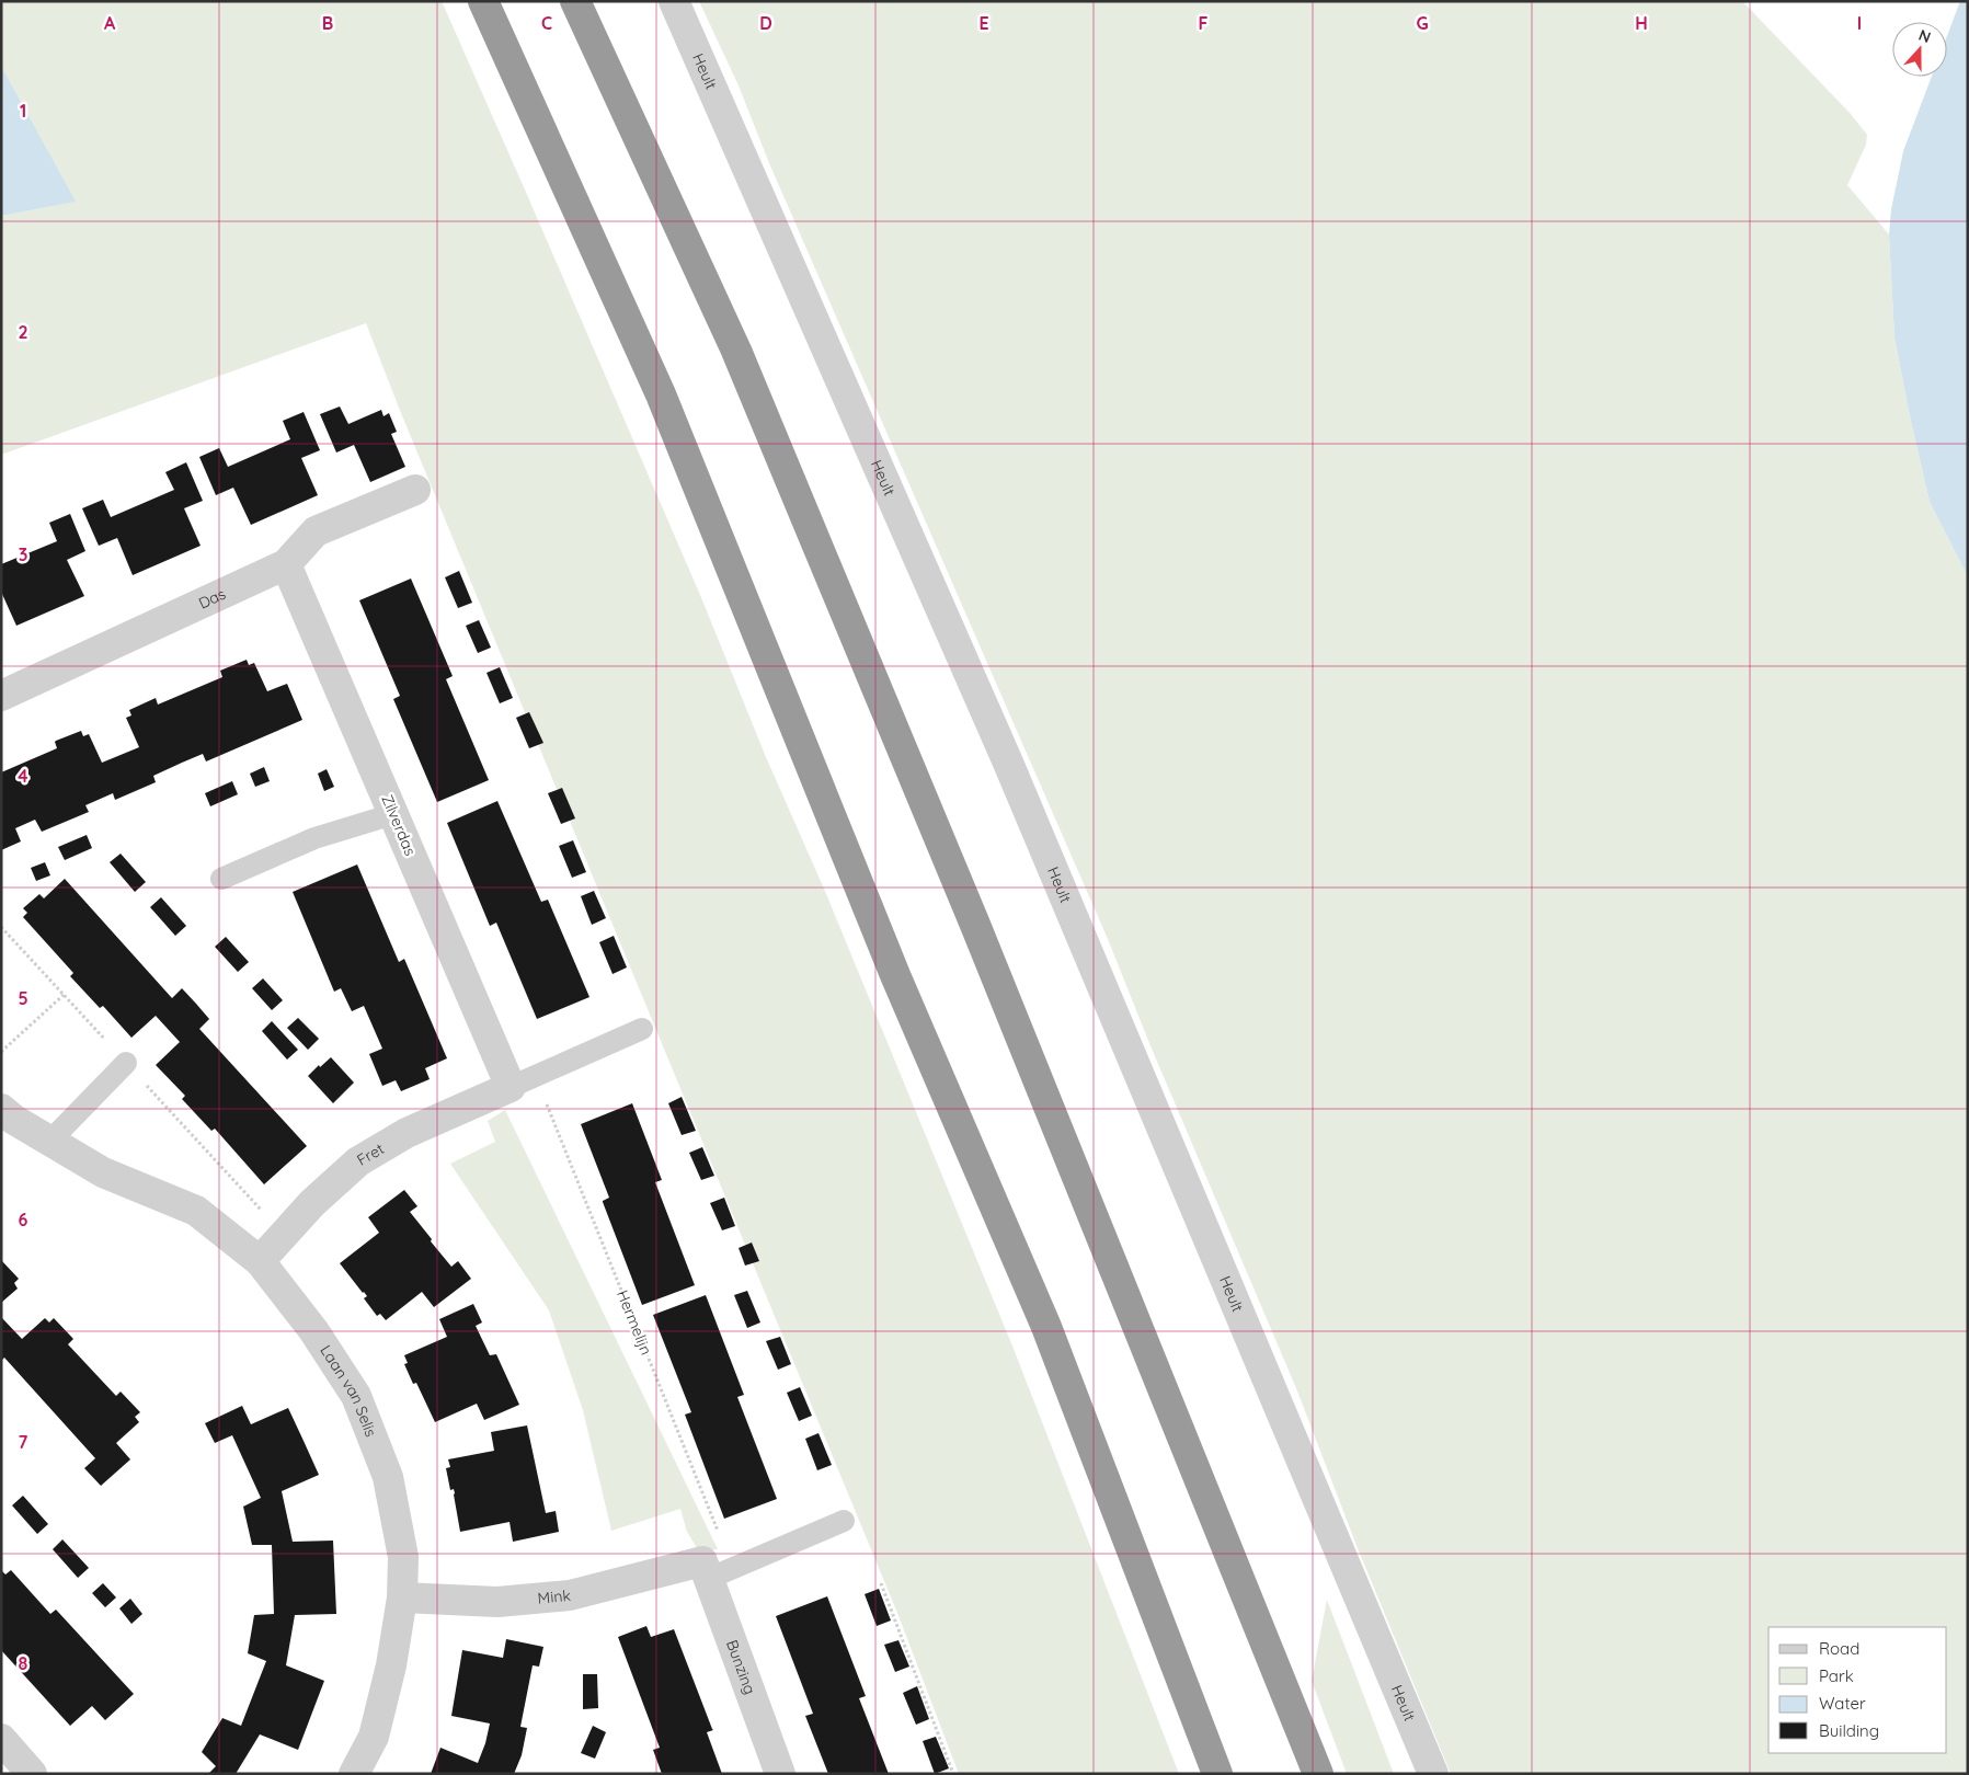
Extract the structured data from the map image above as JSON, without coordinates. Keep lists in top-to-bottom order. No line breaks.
{"streets":{"street":["Heult","Das","Zilverdas","Fret","Laan van Selis","Mink","Bunzing"],"path":["Hermelijn"]},"crossings":[["Das","Zilverdas"],["Zilverdas","Fret"],["Zilverdas","Hermelijn"],["Fret","Hermelijn"],["Fret","Laan van Selis"],["Hermelijn","Mink"],["Hermelijn","Bunzing"],["Laan van Selis","Mink"],["Mink","Bunzing"]],"legend":["Road","Park","Water","Building"],"north":"top","grid":{"columns":["A","B","C","D","E","F","G","H","I"],"rows":["1","2","3","4","5","6","7","8"]}}
